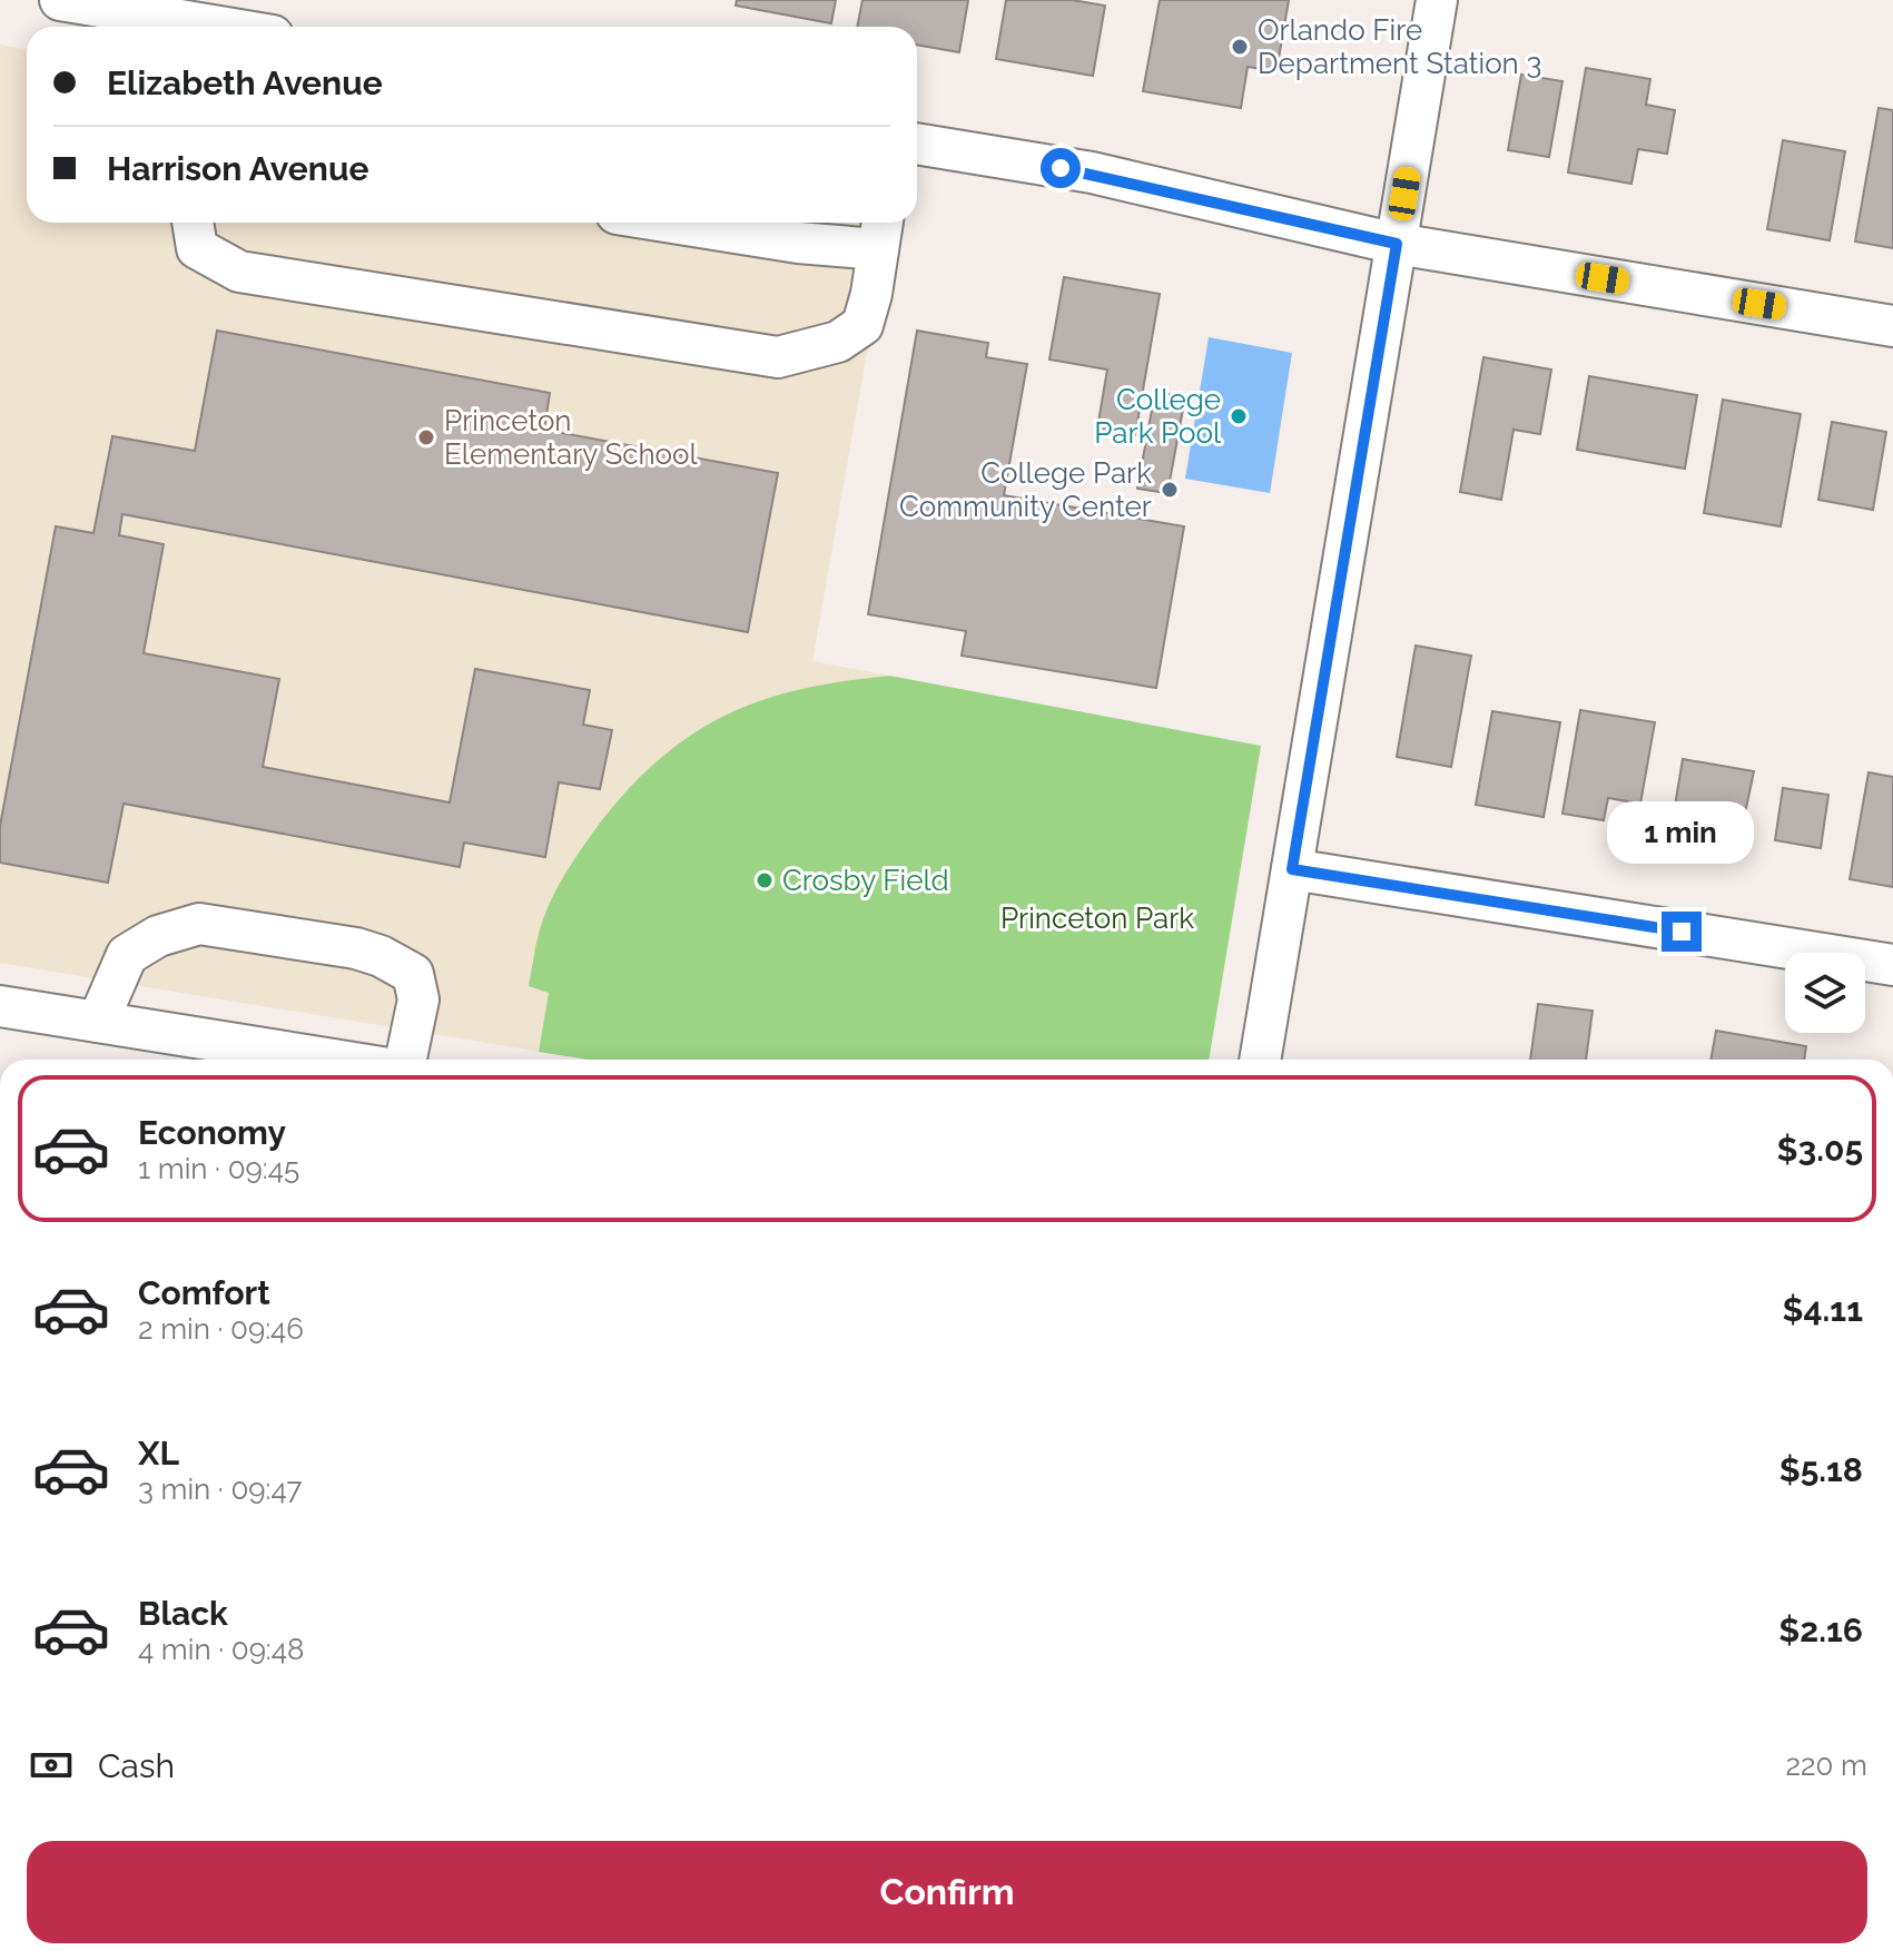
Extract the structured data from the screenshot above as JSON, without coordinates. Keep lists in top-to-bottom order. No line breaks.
{"parks":["Princeton Park"],"places":["Orlando Fire Department Station 3","College Park Pool","Princeton Elementary School","College Park Community Center","Crosby Field"],"page":{"banner":["Elizabeth Avenue","Harrison Avenue"],"bubble":"1 min","list":[{"name":"Economy","note":"1 min · 09:45","value":"$3.05"},{"name":"Comfort","note":"2 min · 09:46","value":"$4.11"},{"name":"XL","note":"3 min · 09:47","value":"$5.18"},{"name":"Black","note":"4 min · 09:48","value":"$2.16"}],"pay":["Cash","220 m"],"buttons":"Confirm"}}
